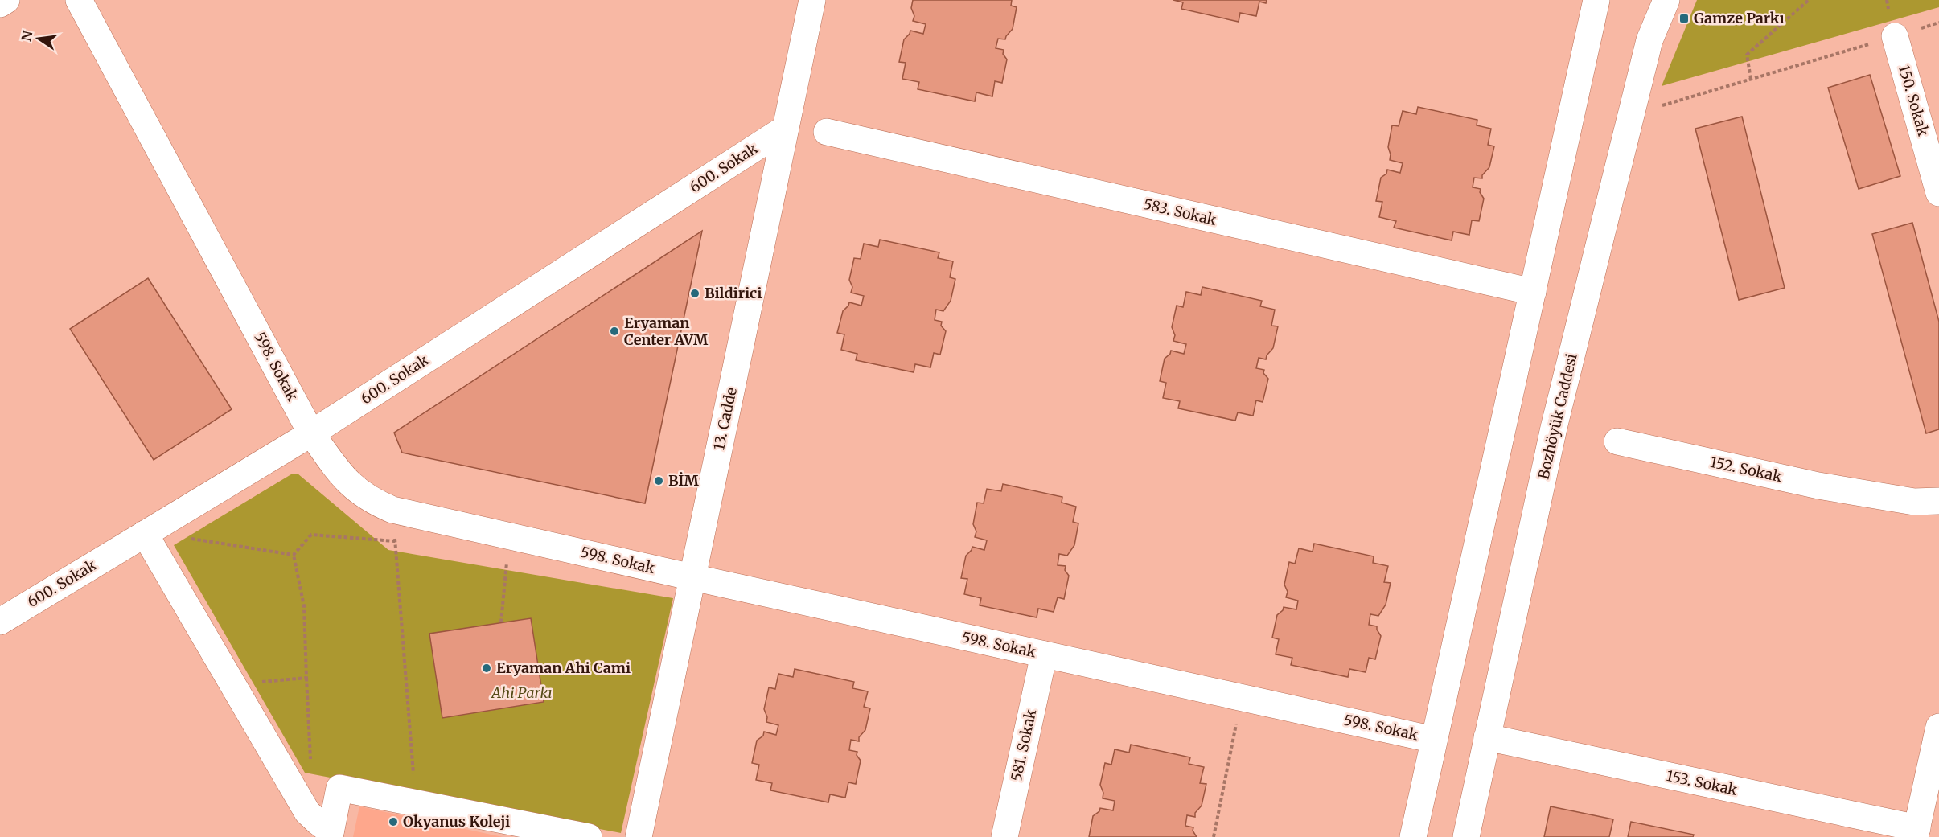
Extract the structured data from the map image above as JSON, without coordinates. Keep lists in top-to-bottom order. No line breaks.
{"streets":{"street":["150. Sokak","600. Sokak","583. Sokak","598. Sokak","Bozhöyük Caddesi","13. Cadde","152. Sokak","581. Sokak","153. Sokak"]},"crossings":[["600. Sokak","598. Sokak"],["600. Sokak","13. Cadde"],["598. Sokak","13. Cadde"],["598. Sokak","581. Sokak"],["Bozhöyük Caddesi","153. Sokak"]],"parks":["Ahi Parkı"],"places":{"transit":["Gamze Parkı"],"other":["Bildirici","Eryaman Center AVM","BİM","Eryaman Ahi Cami","Okyanus Koleji"]},"north":"left"}
